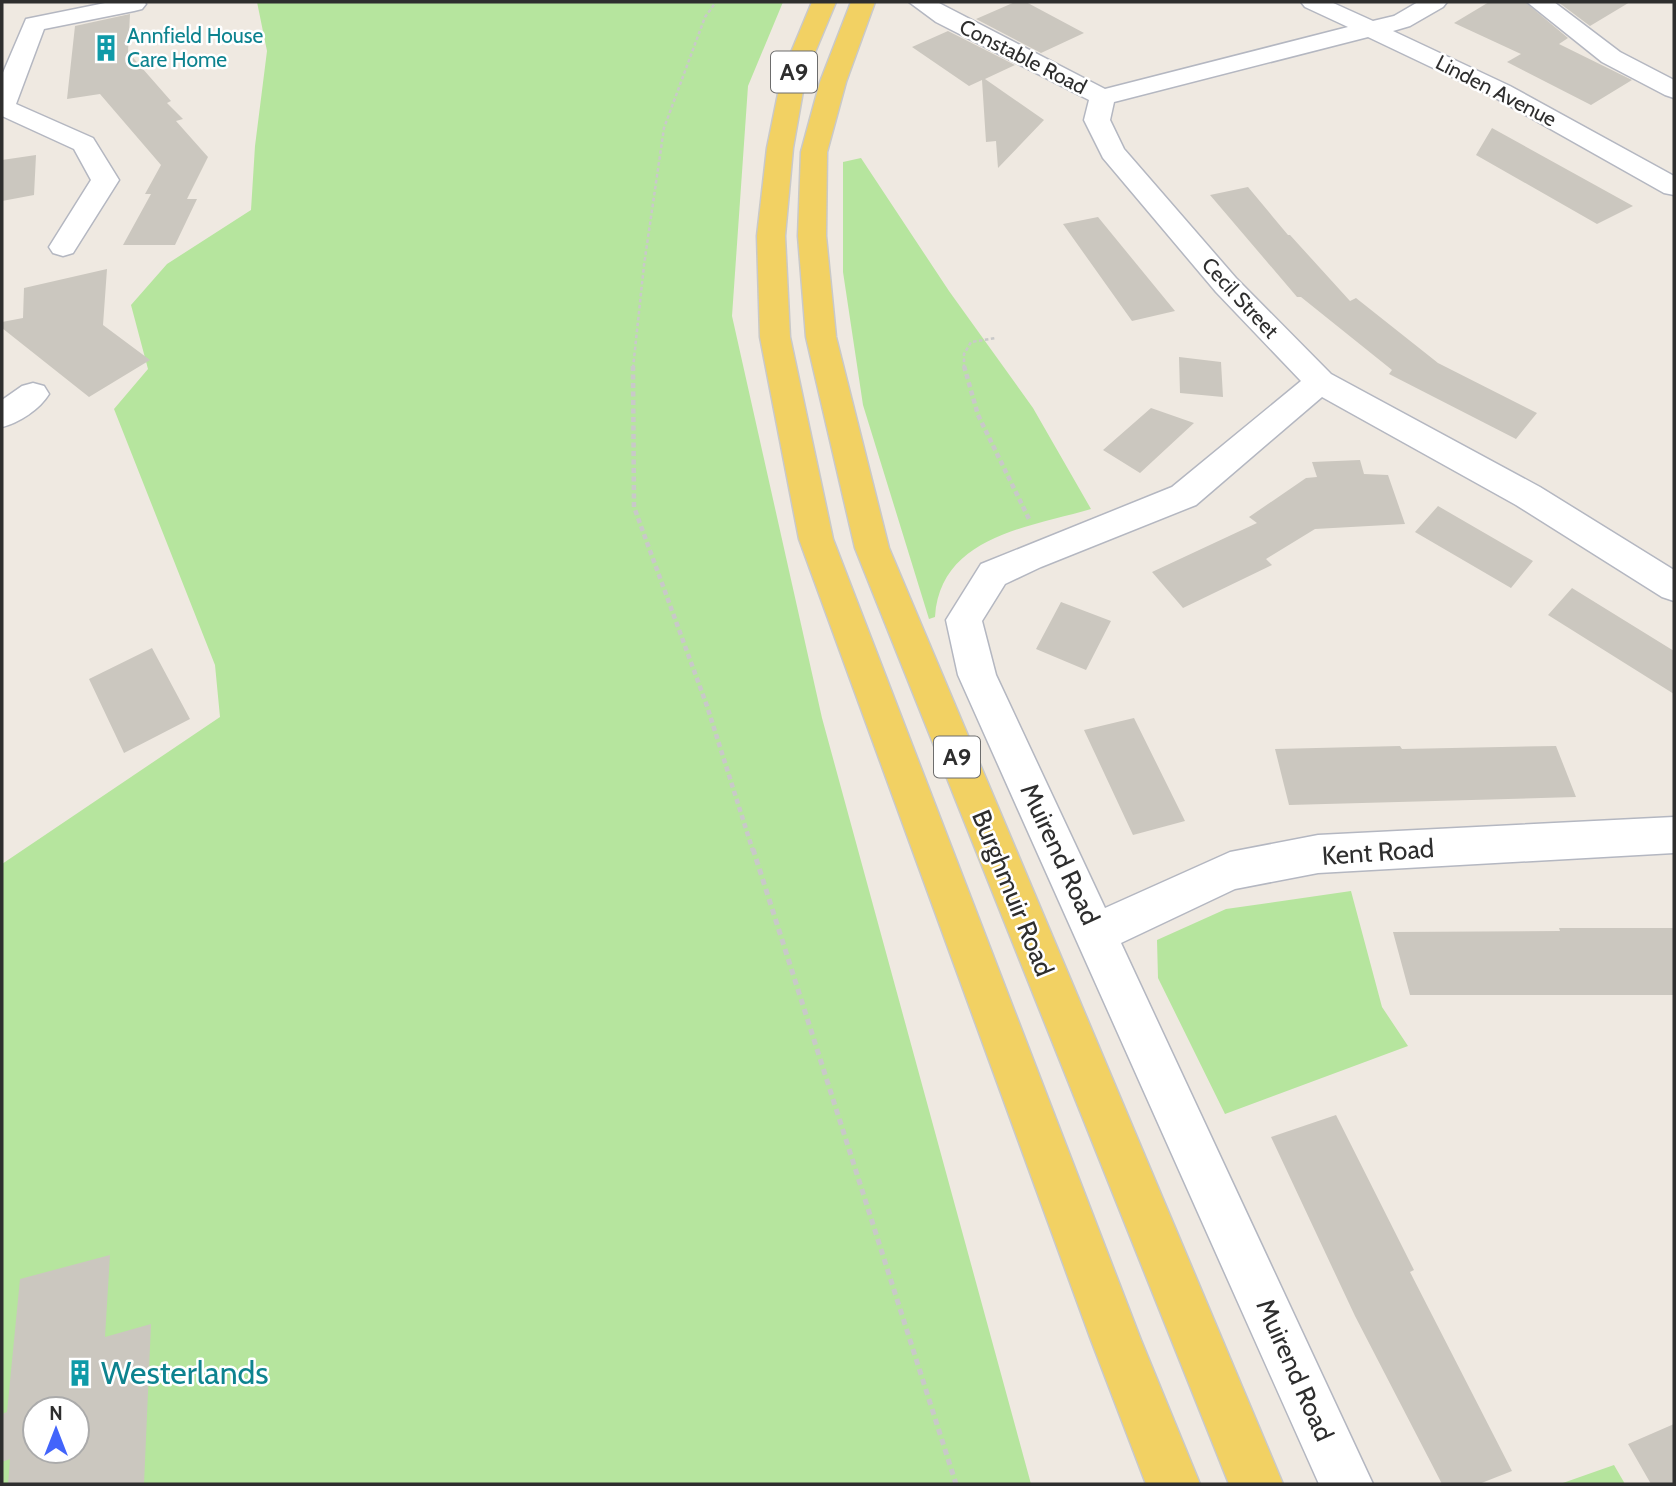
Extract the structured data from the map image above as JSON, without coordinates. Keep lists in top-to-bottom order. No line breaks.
{"streets":{"main road":["A9","Burghmuir Road"],"street":["Constable Road","Linden Avenue","Cecil Street","Kent Road","Muirend Road"]},"crossings":[["Constable Road","Cecil Street"],["Cecil Street","Muirend Road"],["Kent Road","Muirend Road"]],"places":{"building":["Annfield House Care Home","Westerlands"]},"north":"top"}
